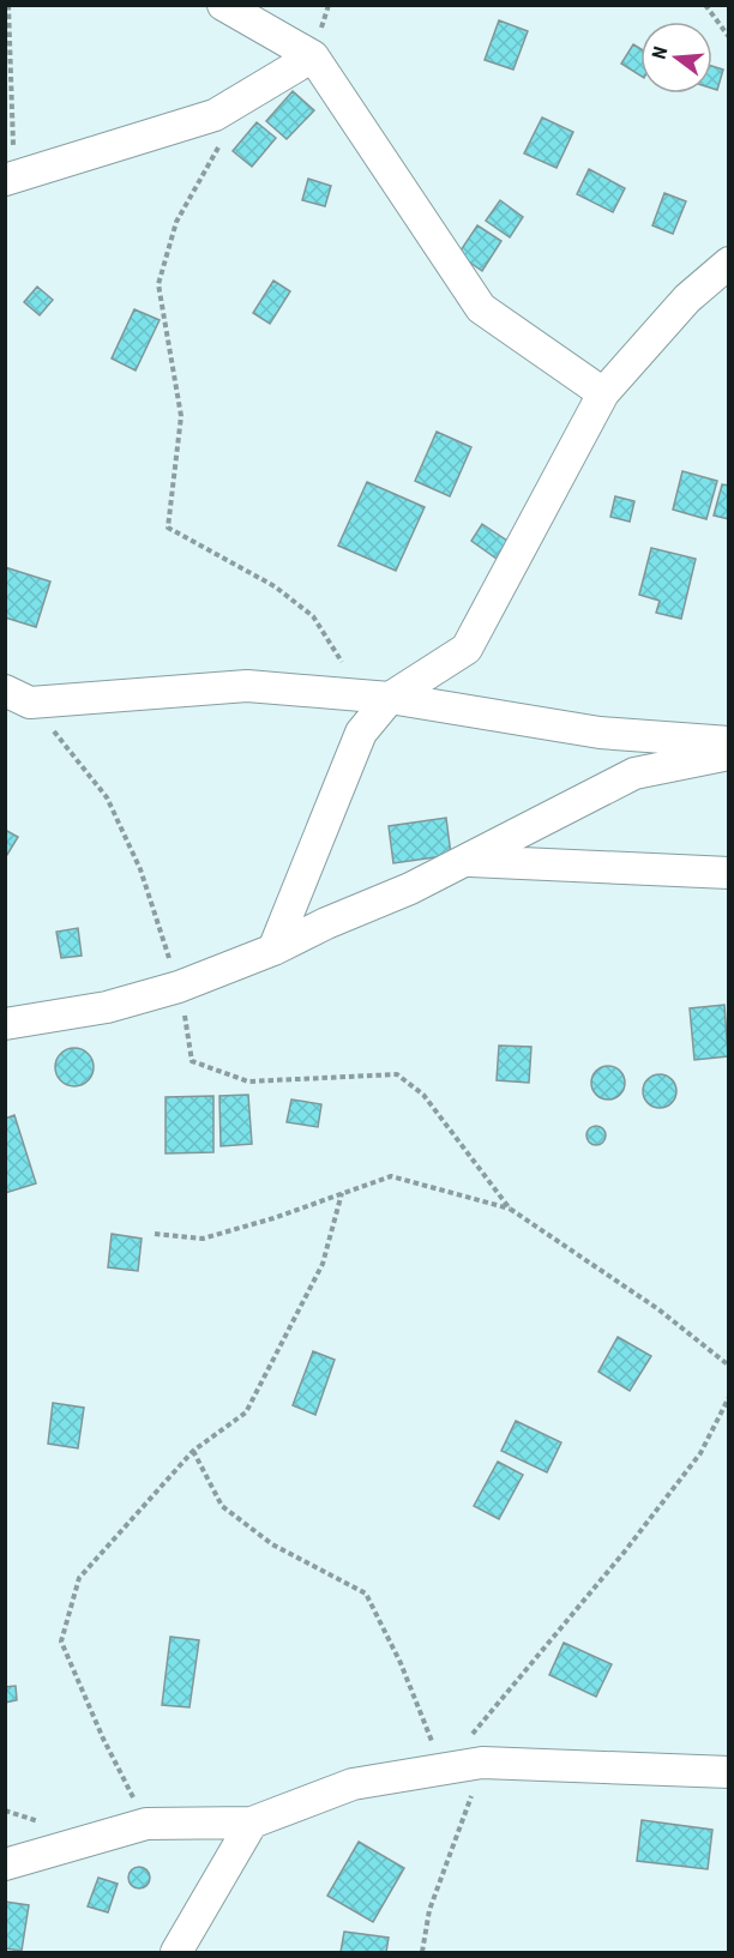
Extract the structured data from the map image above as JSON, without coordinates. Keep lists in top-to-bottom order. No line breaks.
{"north":"left"}
